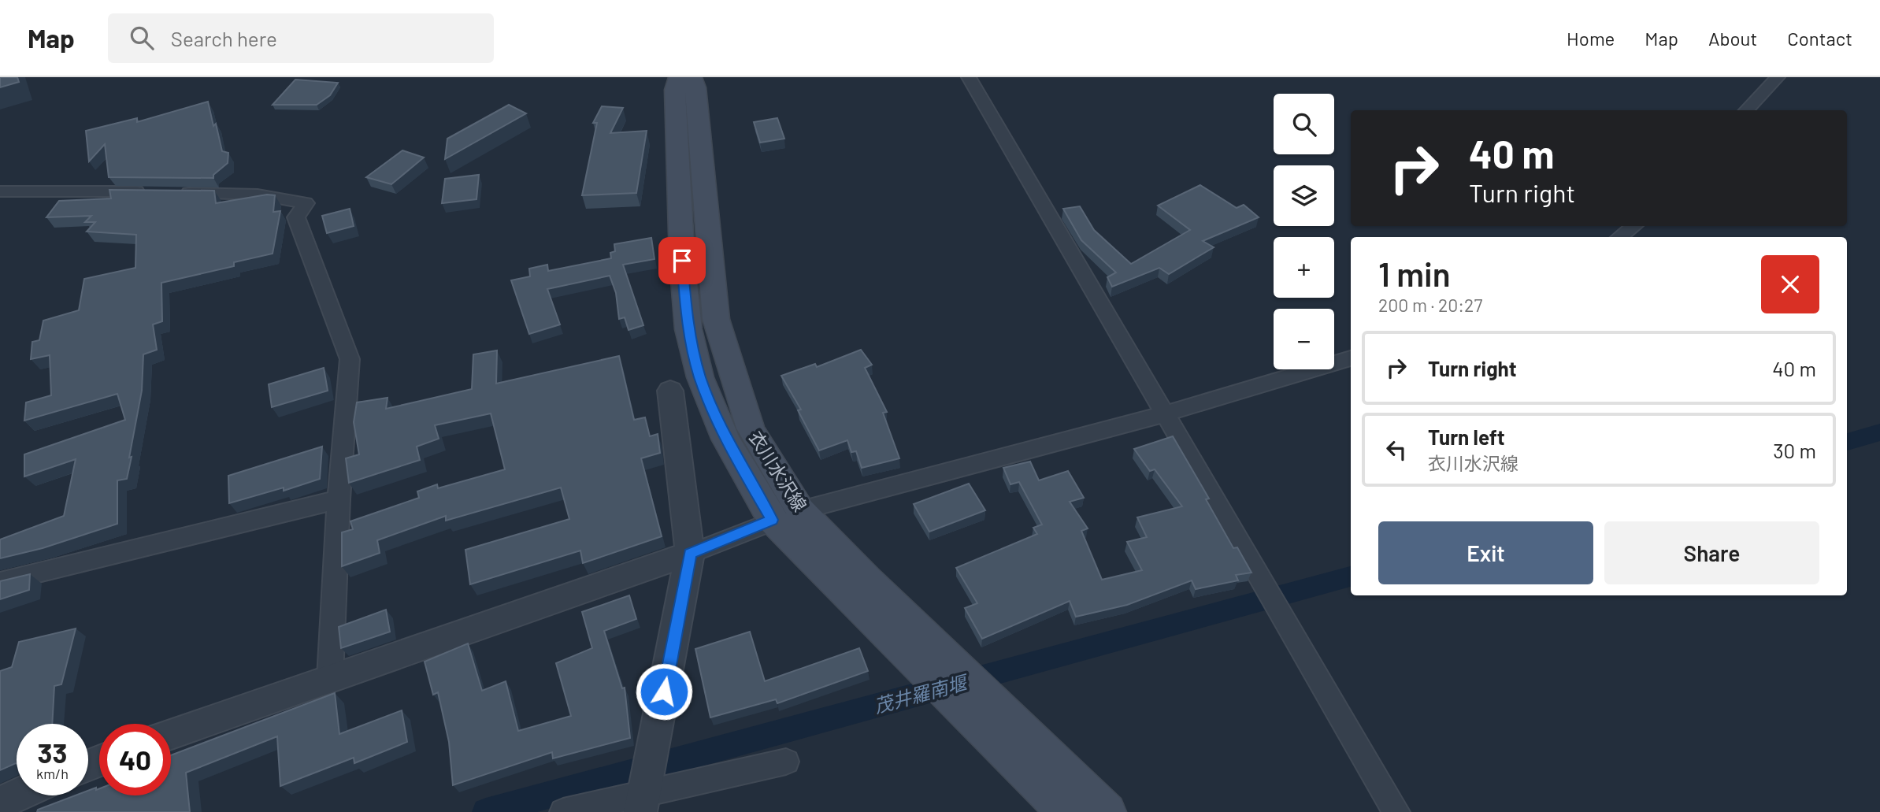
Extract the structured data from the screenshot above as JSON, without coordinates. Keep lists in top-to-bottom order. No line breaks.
{"streets":{"main road":["衣川水沢線"]},"water":["茂井羅南堰"],"page":{"header":"Map","search":"Search here","nav":["Home","Map","About","Contact"],"map_buttons":["+","−"],"turn":["40 m","Turn right"],"heading":["1 min","200 m · 20:27"],"list":[{"name":"Turn right","value":"40 m"},{"name":"Turn left","note":"衣川水沢線","value":"30 m"}],"buttons":["Exit","Share"],"speed":"33 km/h","limit":"40"}}
